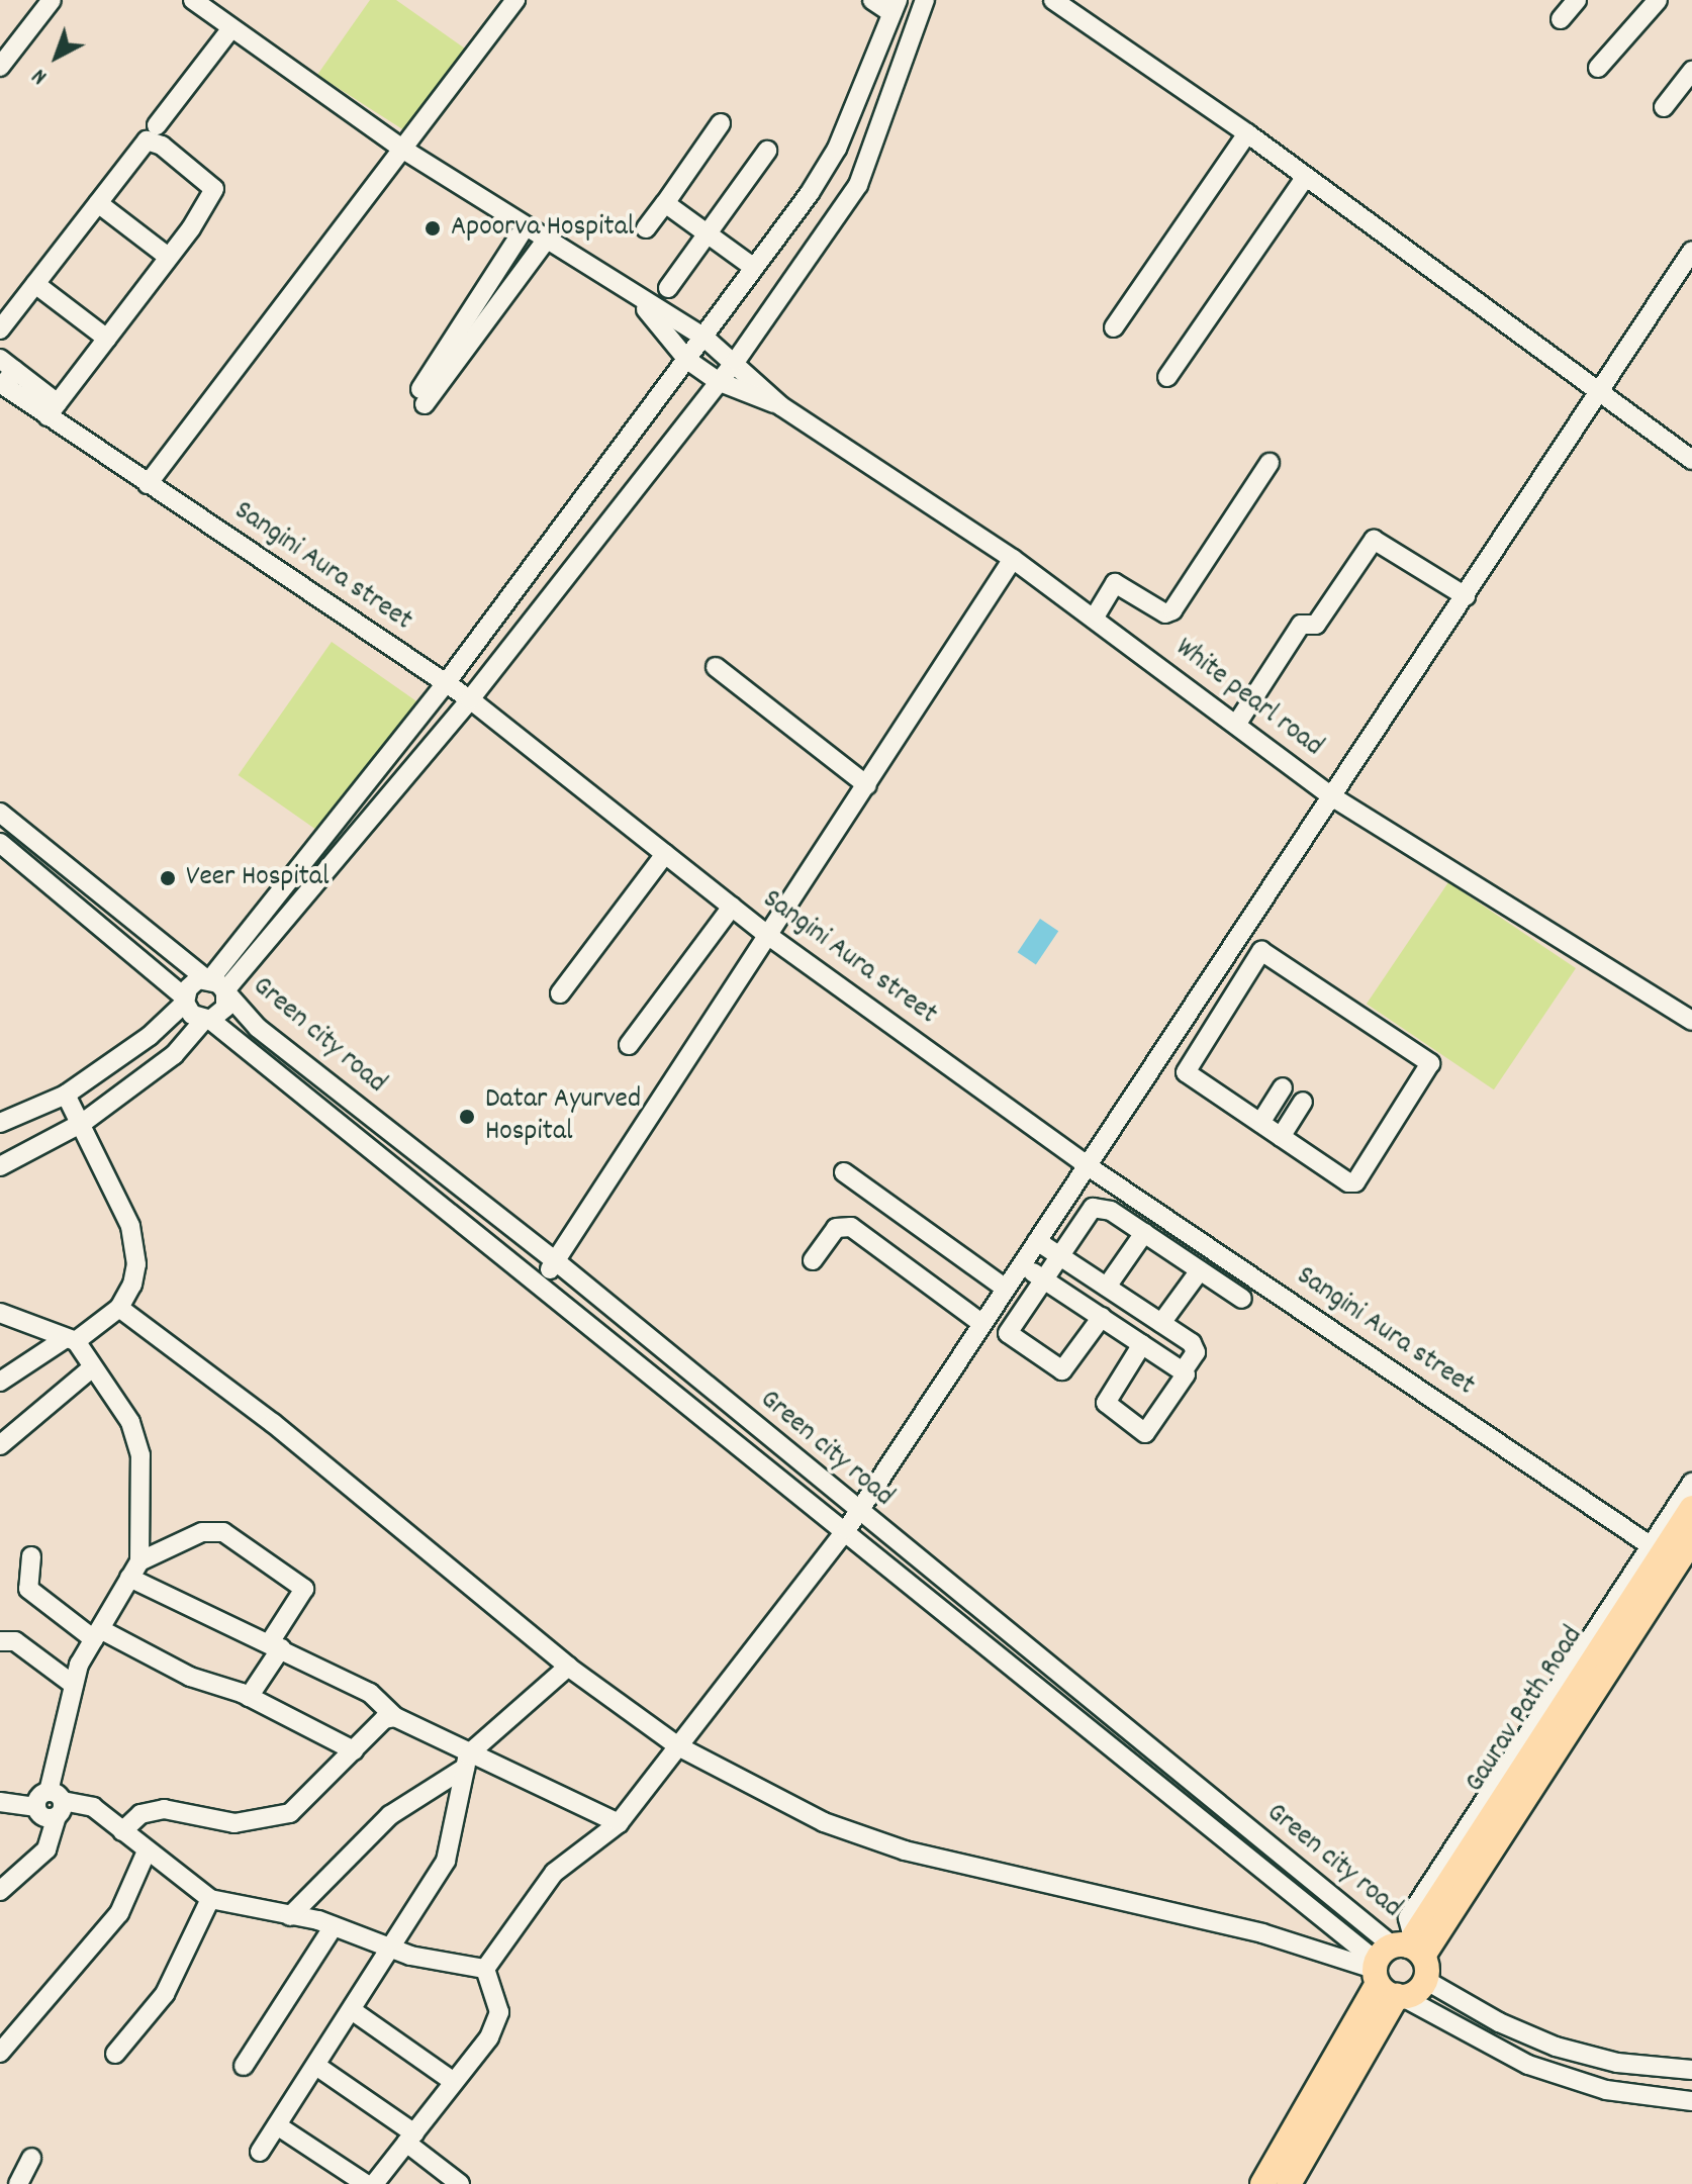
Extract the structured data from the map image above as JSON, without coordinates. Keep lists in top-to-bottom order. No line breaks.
{"streets":{"main road":["Gaurav Path Road"],"street":["Sangini Aura street","White pearl road","Green city road"]},"crossings":[["Sangini Aura street","Gaurav Path Road"],["Green city road","Gaurav Path Road"]],"places":["Apoorva Hospital","Veer Hospital","Datar Ayurved Hospital"],"north":"bottom left"}
